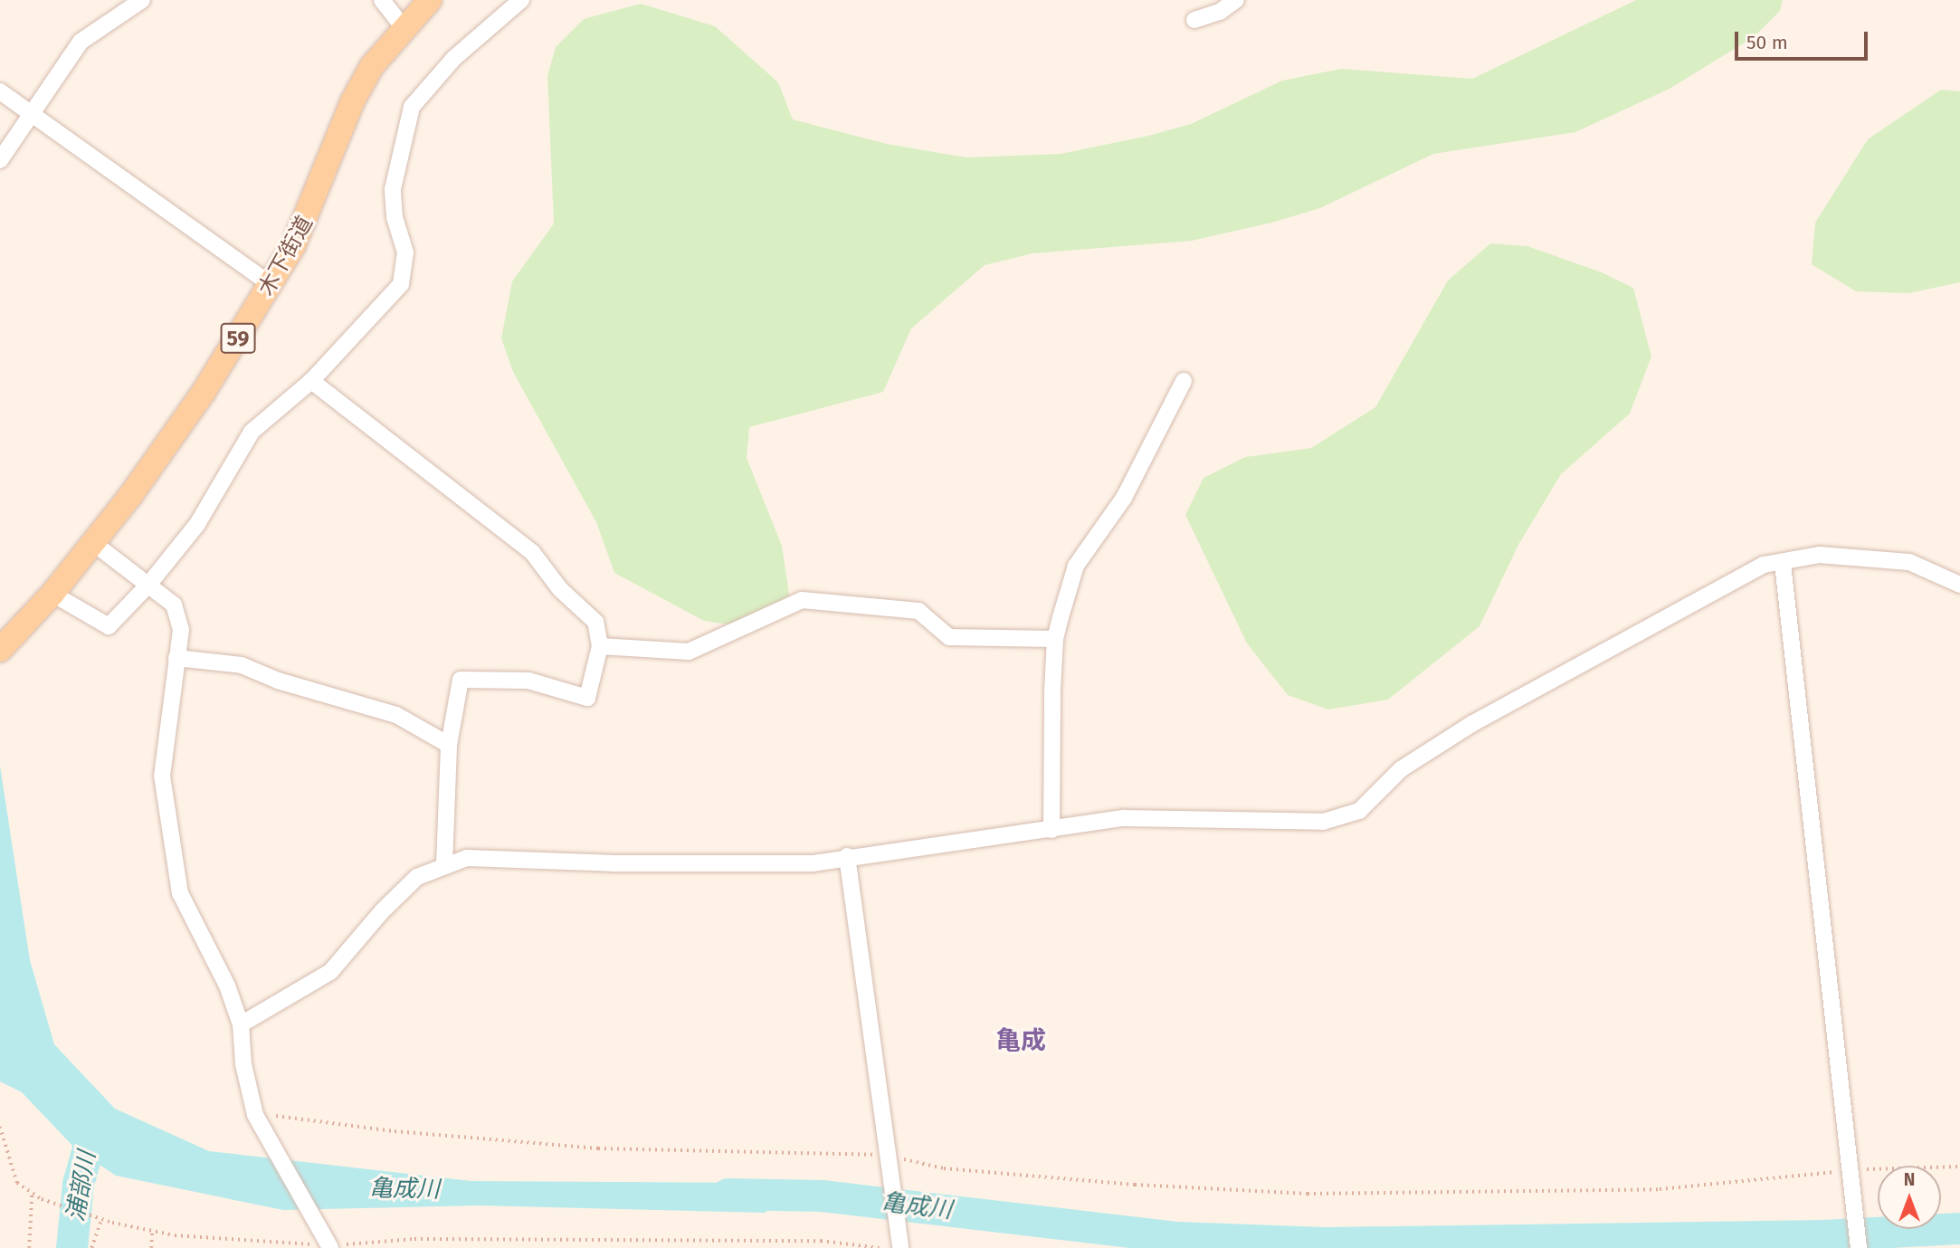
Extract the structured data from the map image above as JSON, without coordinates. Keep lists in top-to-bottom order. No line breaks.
{"streets":{"main road":["木下街道","59"]},"districts":["亀成"],"water":["浦部川","亀成川"],"scale_bar":"50 m","north":"top"}
